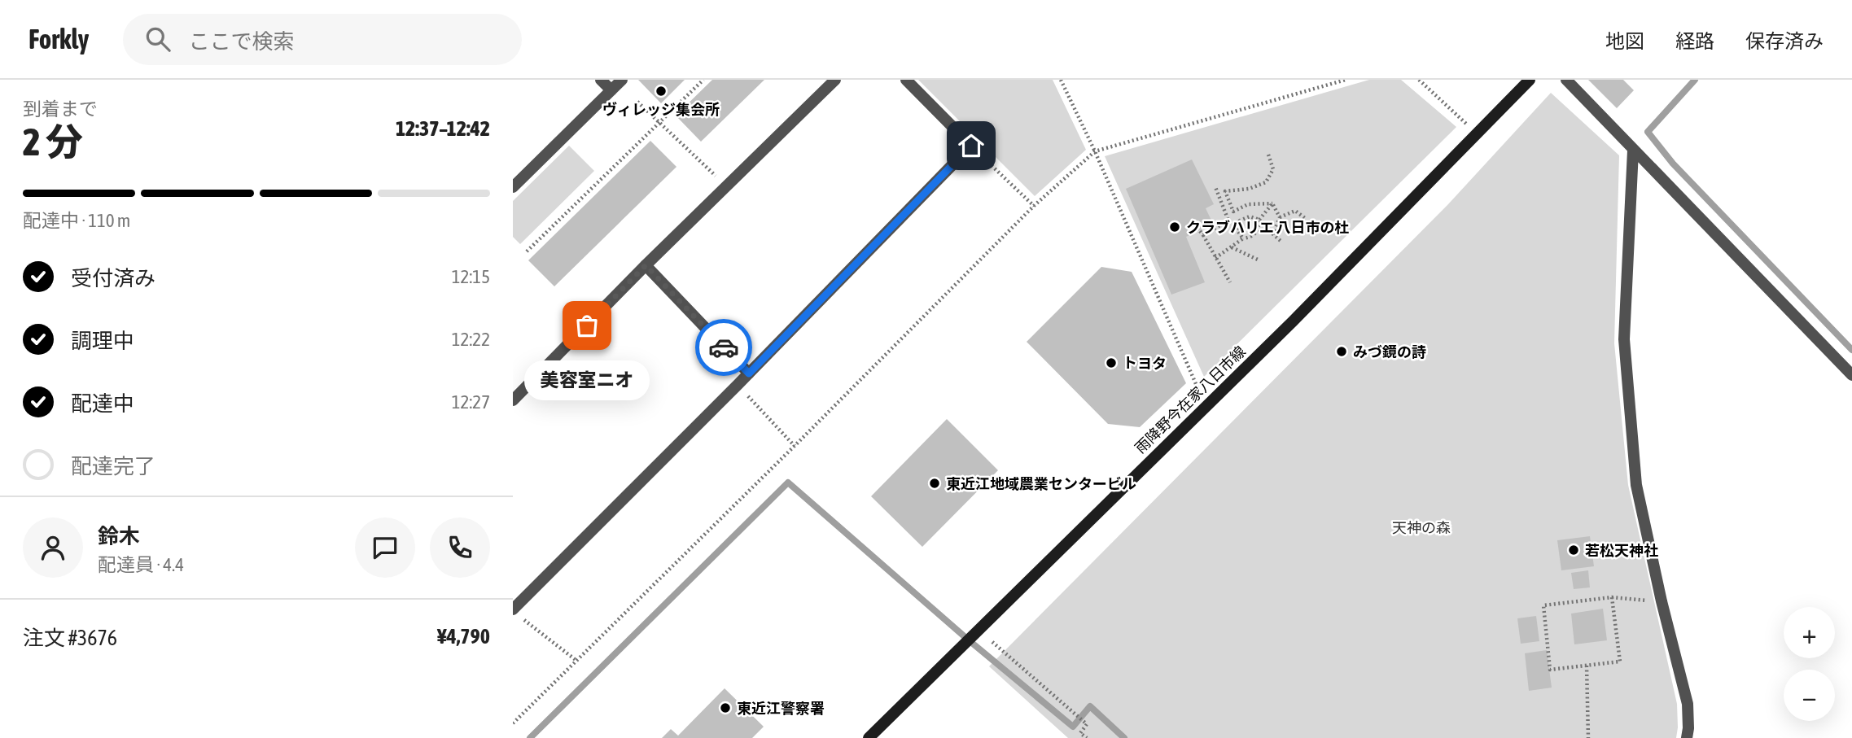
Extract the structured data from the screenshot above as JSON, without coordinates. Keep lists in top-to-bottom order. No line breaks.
{"streets":{"main road":["雨降野今在家八日市線"]},"parks":["天神の森"],"places":["ヴィレッジ集会所","クラブハリエ 八日市の杜","美容室ニオ","みづ鏡の詩","トヨタ","東近江地域農業センタービル","若松天神社","東近江警察署"],"page":{"header":"Forkly","search":"ここで検索","nav":["地図","経路","保存済み"],"heading":["2 分","到着まで","12:37–12:42"],"panel":["鈴木","配達員 · 4.4","注文 #3676","¥4,790"],"bar":"配達中 · 110 m","list":[["受付済み","12:15"],["調理中","12:22"],["配達中","12:27"],"配達完了"],"bubble":"美容室ニオ","map_buttons":["+","−"]}}
